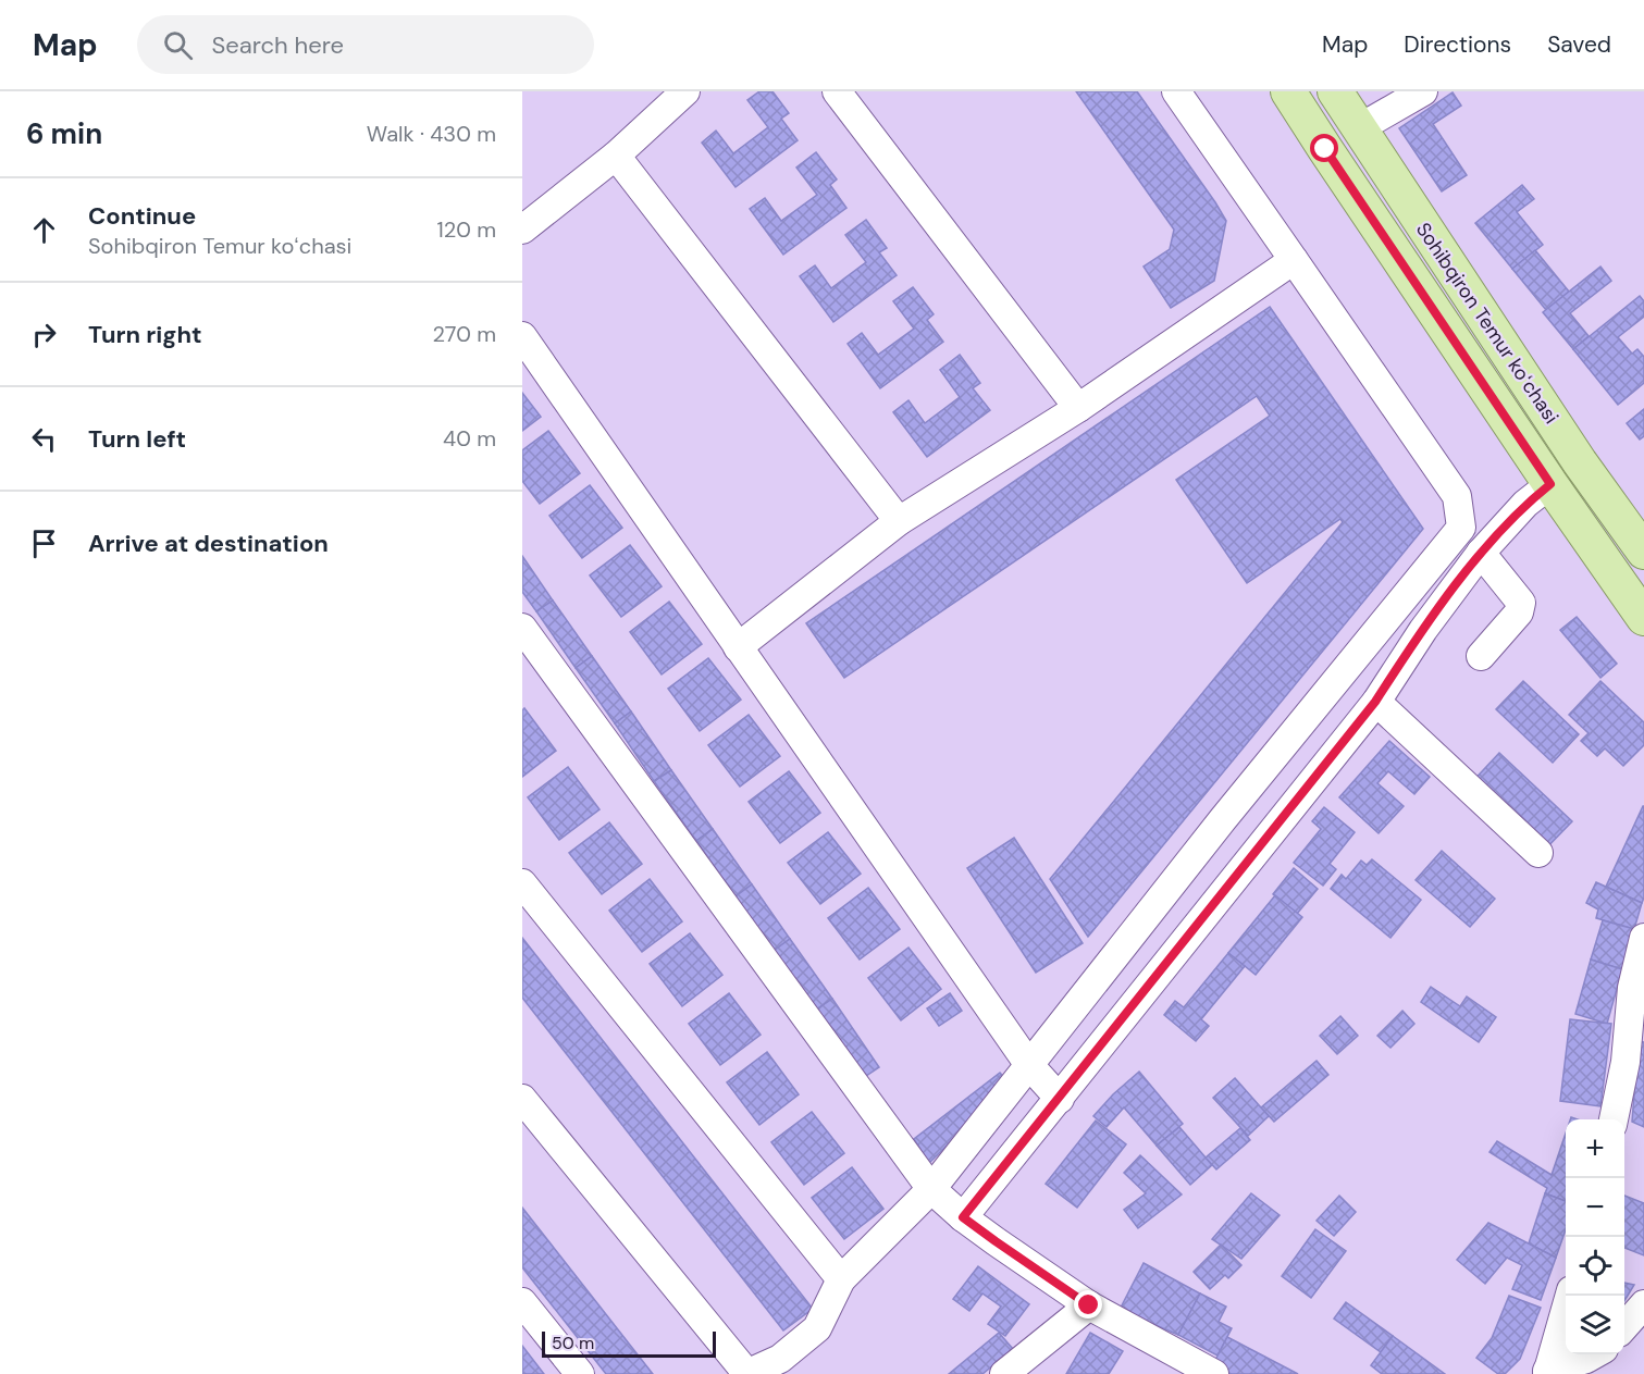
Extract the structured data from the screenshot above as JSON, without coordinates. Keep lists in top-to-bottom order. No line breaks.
{"streets":{"main road":["Sohibqiron Temur koʻchasi"]},"scale_bar":"50 m","page":{"header":"Map","search":"Search here","nav":["Map","Directions","Saved"],"heading":["6 min","Walk · 430 m"],"list":[["Continue","Sohibqiron Temur koʻchasi","120 m"],["Turn right","270 m"],["Turn left","40 m"],"Arrive at destination"],"map_buttons":["+","−"],"scale":"50 m"}}
